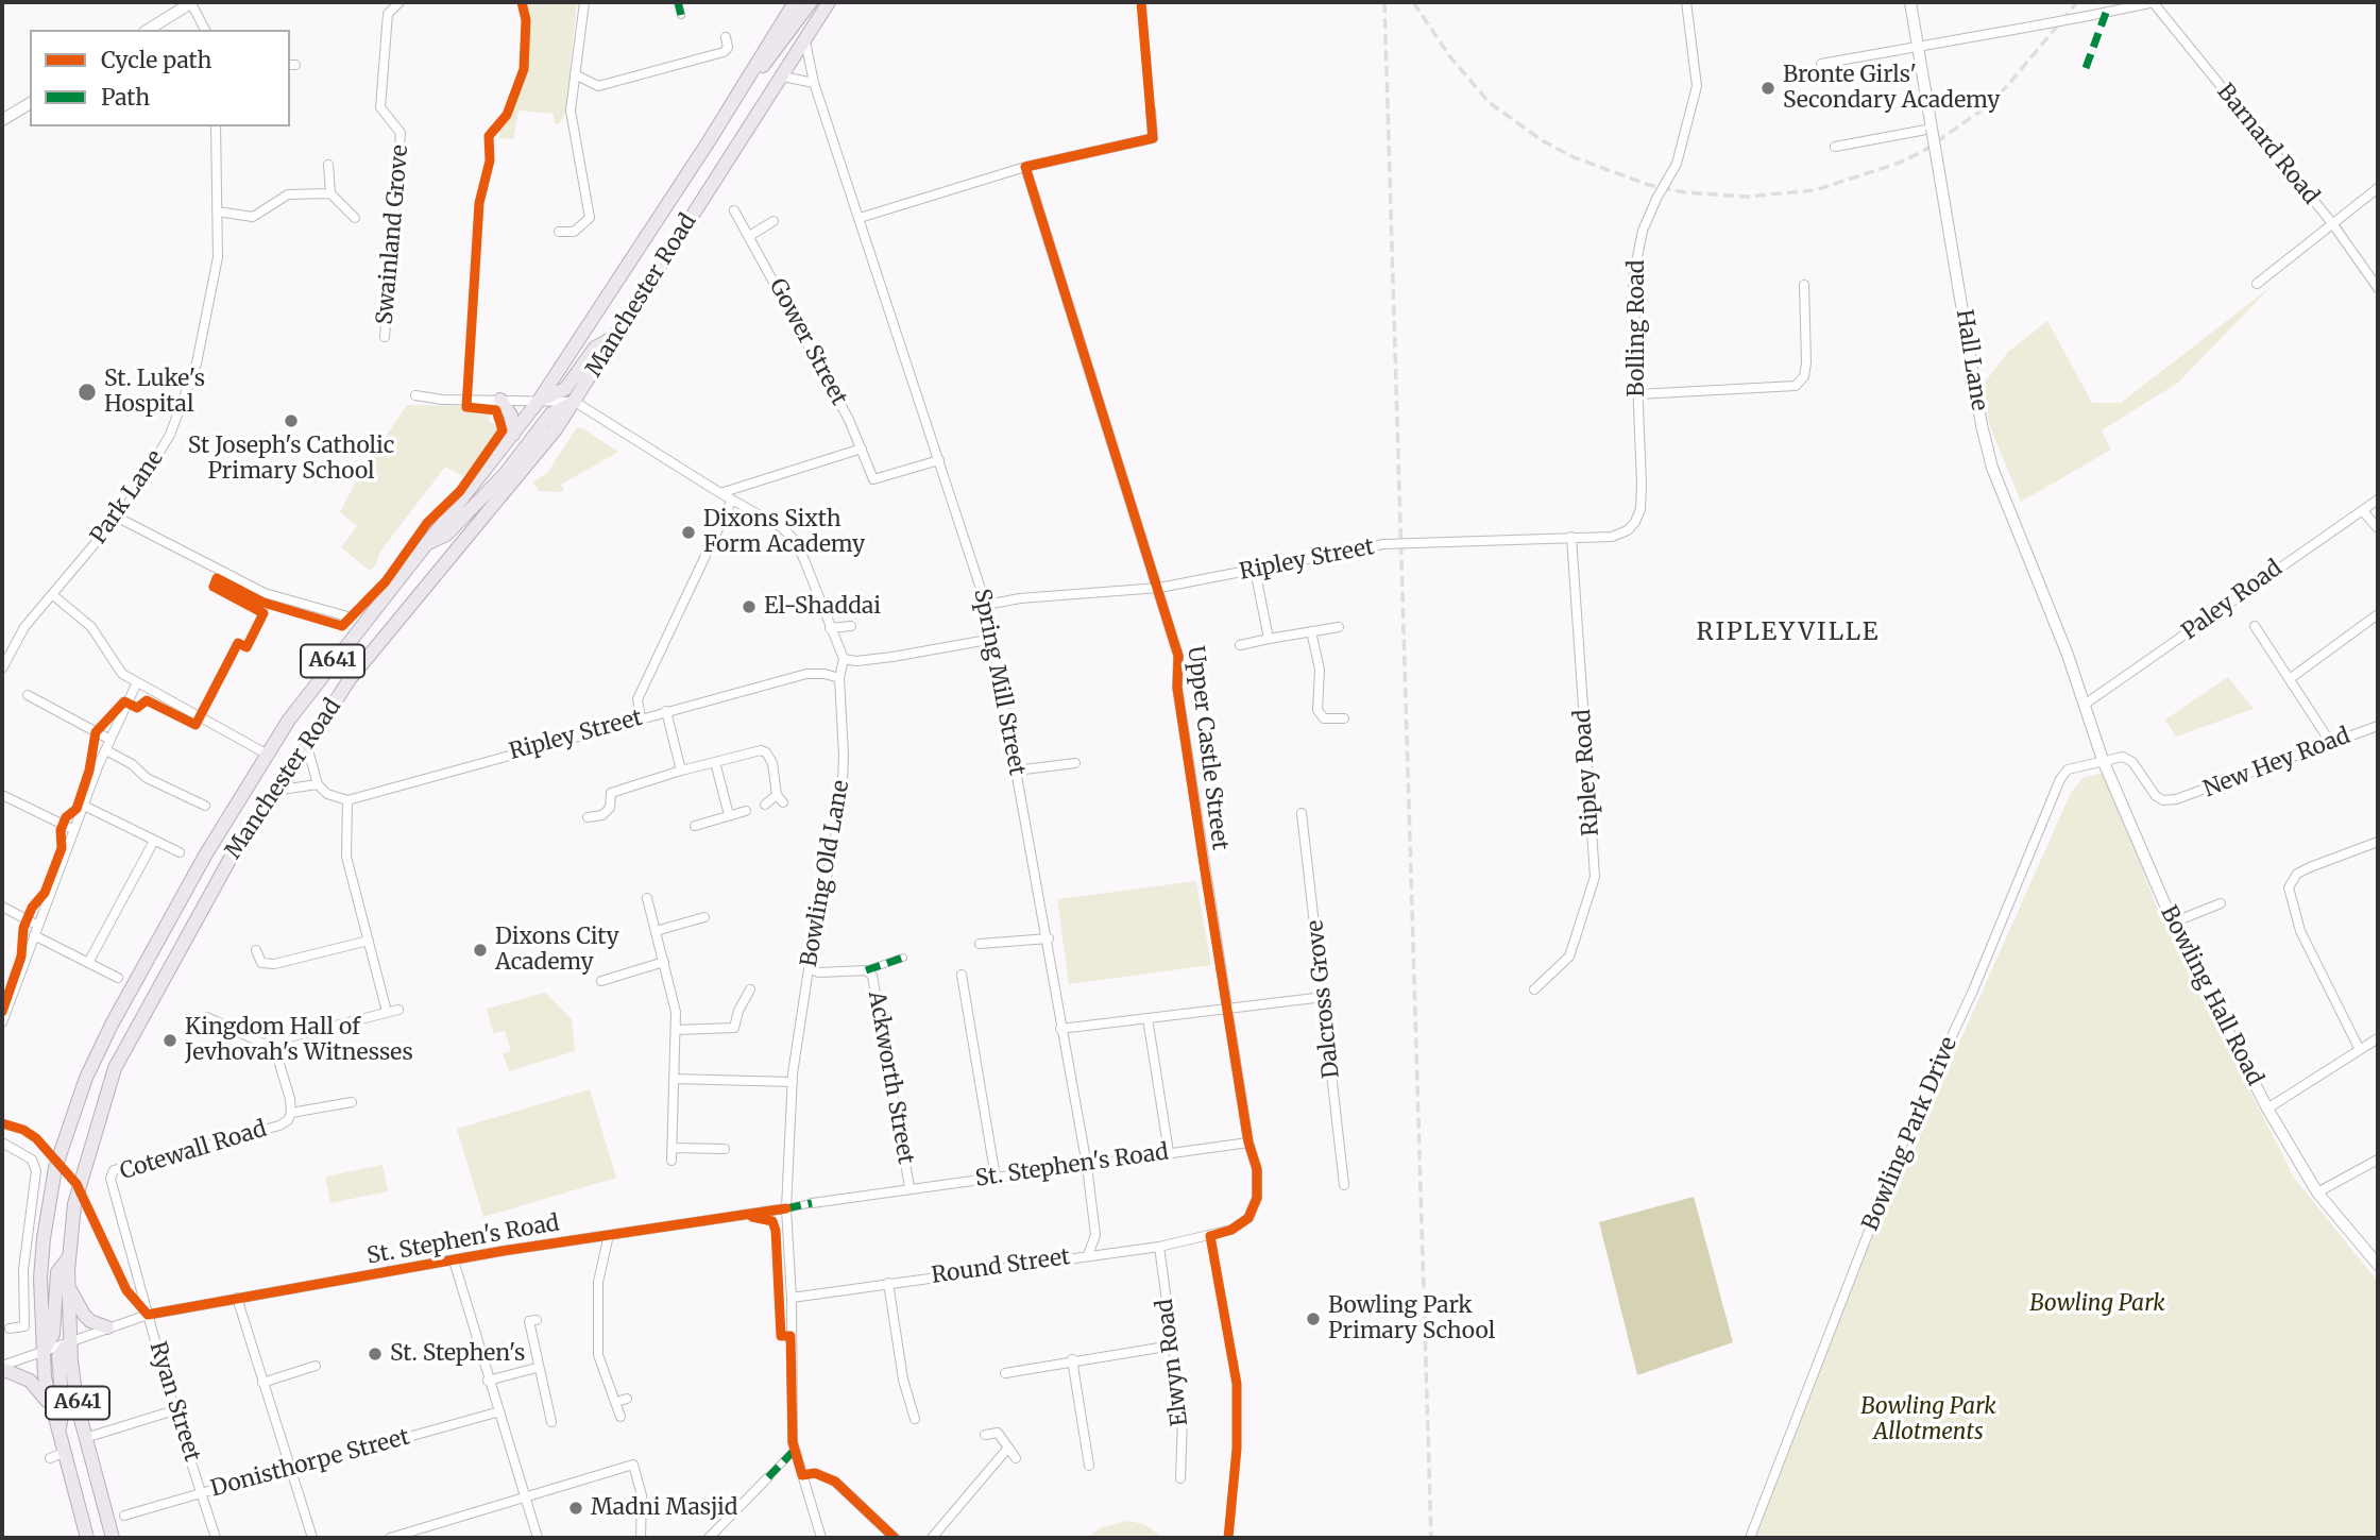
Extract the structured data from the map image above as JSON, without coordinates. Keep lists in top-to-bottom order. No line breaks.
{"streets":{"main road":["Manchester Road","A641"],"street":["Barnard Road","Swainland Grove","Bolling Road","Gower Street","Hall Lane","Park Lane","Ripley Street","Paley Road","Spring Mill Street","Upper Castle Street","New Hey Road","Ripley Road","Bowling Old Lane","Bowling Hall Road","Dalcross Grove","Ackworth Street","Bowling Park Drive","Cotewall Road","St. Stephen's Road","Round Street","Elwyn Road","Ryan Street","Donisthorpe Street"]},"crossings":[["Manchester Road","Spring Mill Street"],["Manchester Road","St. Stephen's Road"],["Bolling Road","Ripley Street"],["Gower Street","Spring Mill Street"],["Hall Lane","Paley Road"],["Hall Lane","Bowling Hall Road"],["Ripley Street","Spring Mill Street"],["Ripley Street","Upper Castle Street"],["Ripley Street","Ripley Road"],["Ripley Street","Bowling Old Lane"],["Paley Road","Bowling Hall Road"],["Spring Mill Street","St. Stephen's Road"],["Spring Mill Street","Round Street"],["Upper Castle Street","St. Stephen's Road"],["Upper Castle Street","Round Street"],["New Hey Road","Bowling Hall Road"],["New Hey Road","Bowling Park Drive"],["Bowling Old Lane","St. Stephen's Road"],["Bowling Old Lane","Round Street"],["Bowling Hall Road","Bowling Park Drive"],["Ackworth Street","St. Stephen's Road"],["Cotewall Road","Ryan Street"],["St. Stephen's Road","Ryan Street"],["Round Street","Elwyn Road"],["Ryan Street","Donisthorpe Street"]],"districts":["RIPLEYVILLE"],"parks":["Bowling Park","Bowling Park Allotments"],"places":["Bronte Girls' Secondary Academy","St. Luke's Hospital","St Joseph's Catholic Primary School","Dixons Sixth Form Academy","El-Shaddai","Dixons City Academy","Kingdom Hall of Jevhovah's Witnesses","Bowling Park Primary School","St. Stephen's","Madni Masjid"],"legend":["Cycle path","Path"]}
